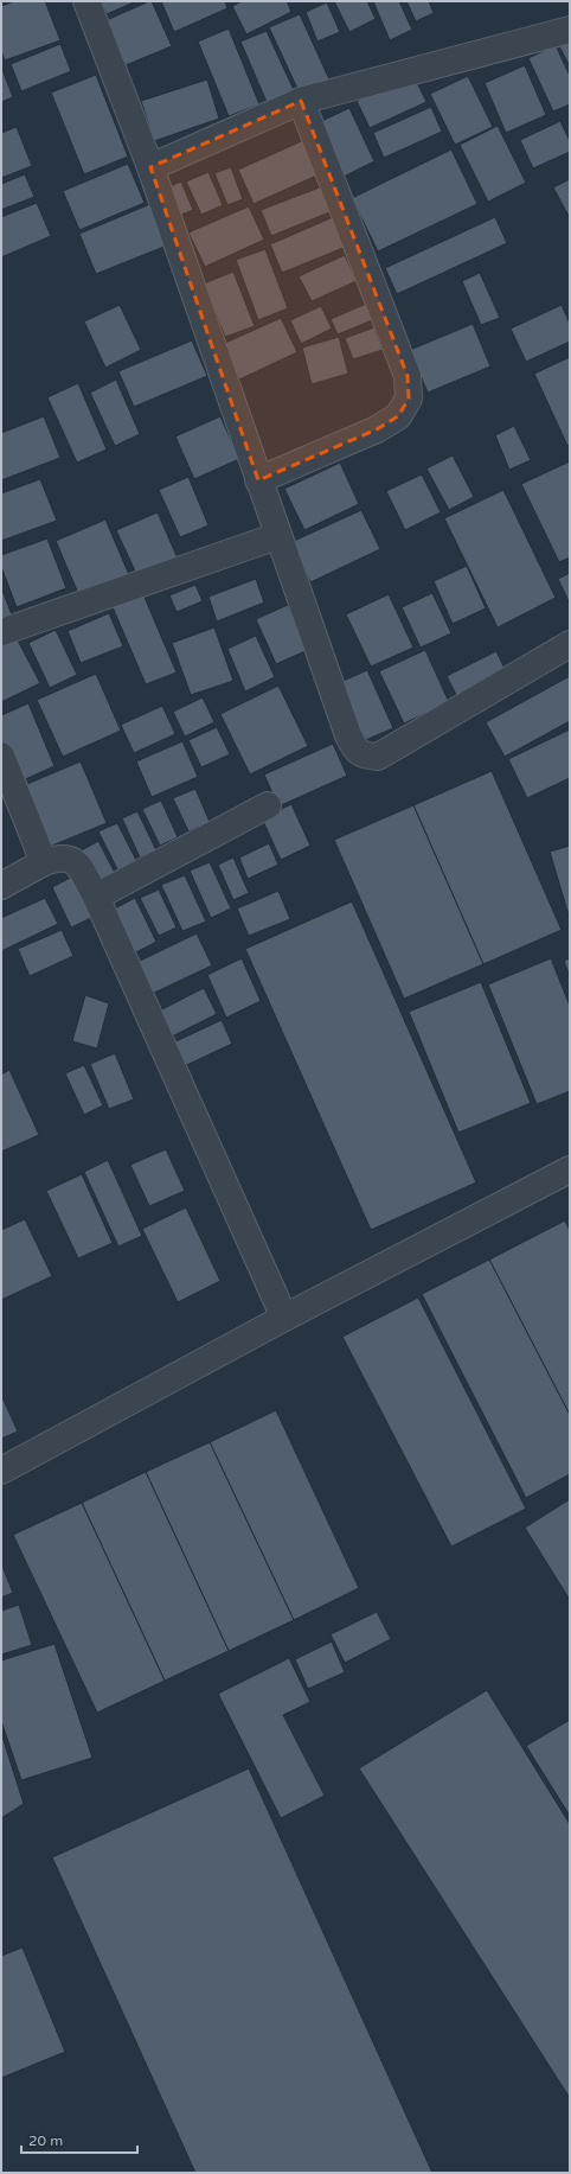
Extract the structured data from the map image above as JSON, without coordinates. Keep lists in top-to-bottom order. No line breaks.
{"scale_bar":"20 m"}
